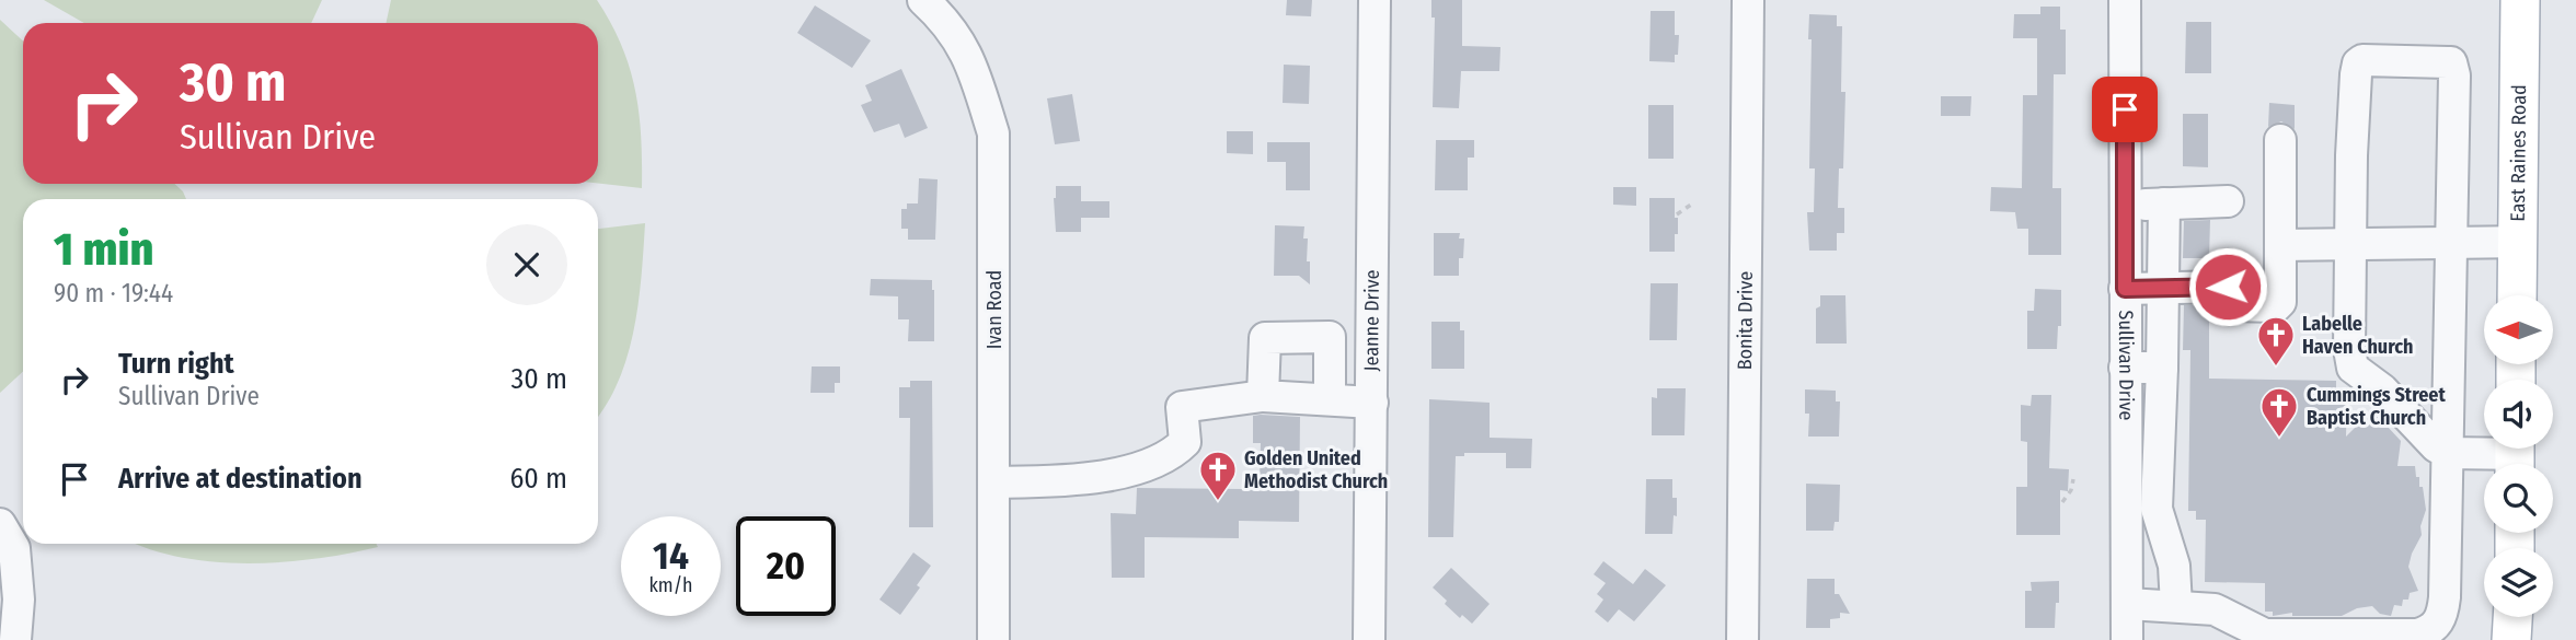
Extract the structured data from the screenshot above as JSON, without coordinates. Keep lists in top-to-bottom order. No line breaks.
{"streets":{"main road":["East Raines Road"],"street":["Ivan Road","Jeanne Drive","Bonita Drive","Sullivan Drive"]},"places":{"church":["Labelle Haven Church","Cummings Street Baptist Church","Golden United Methodist Church"]},"north":"left","page":{"turn":["30 m","Sullivan Drive"],"heading":["1 min","90 m · 19:44"],"list":[{"name":"Turn right","note":"Sullivan Drive","value":"30 m"},{"name":"Arrive at destination","value":"60 m"}],"speed":"14 km/h","limit":"20"}}
